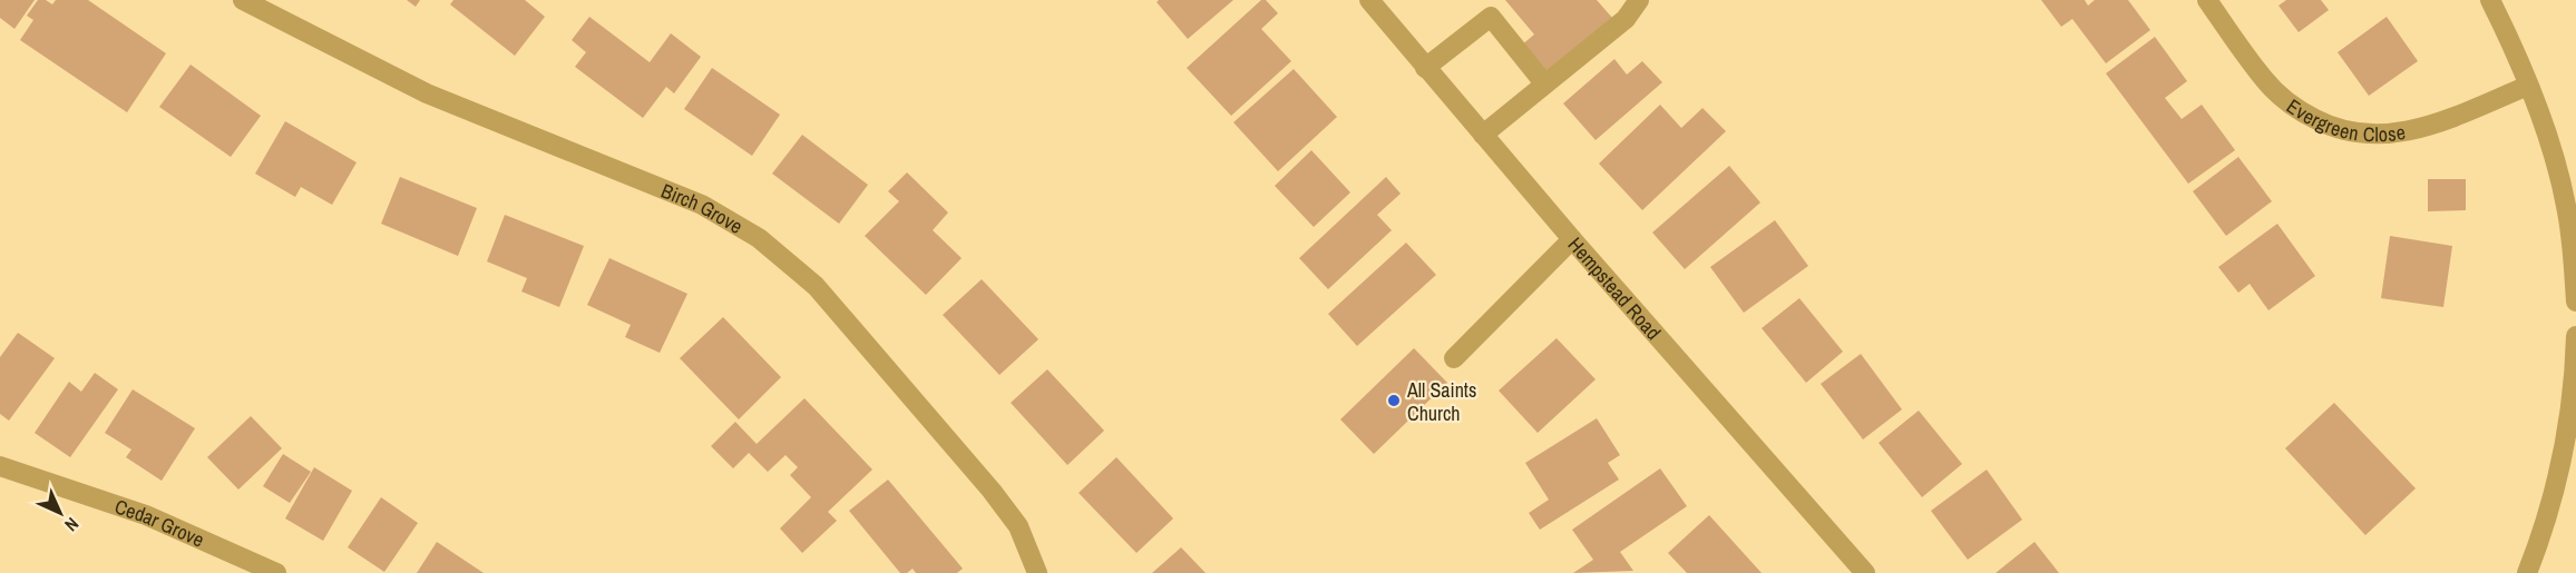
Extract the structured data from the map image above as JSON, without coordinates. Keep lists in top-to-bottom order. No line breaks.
{"streets":{"street":["Evergreen Close","Birch Grove","Hempstead Road","Cedar Grove"]},"places":["All Saints Church"],"north":"bottom right"}
